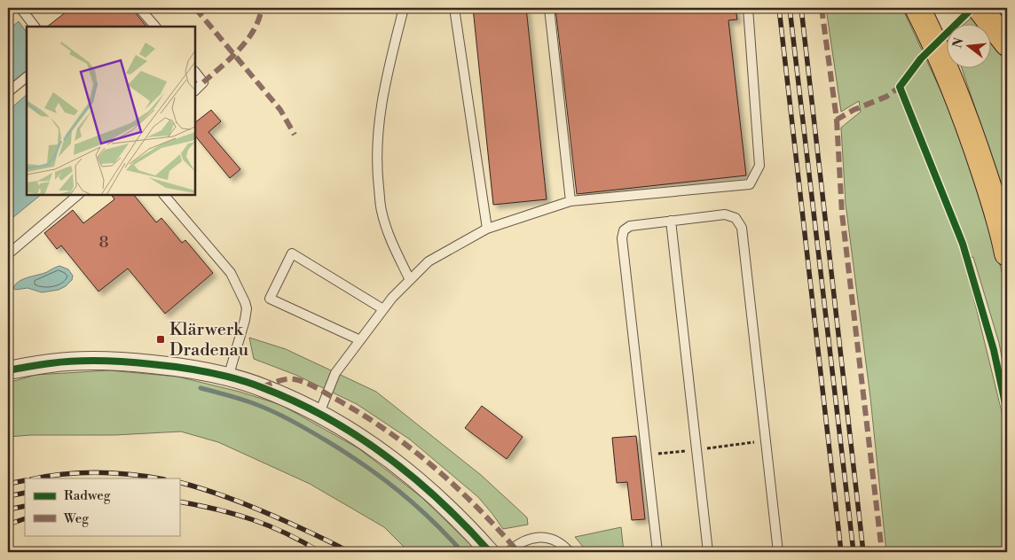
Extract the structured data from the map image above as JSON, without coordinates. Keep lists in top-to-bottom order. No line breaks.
{"places":{"transit":["Klärwerk Dradenau"]},"house_numbers":["8"],"legend":["Radweg","Weg"],"north":"left"}
